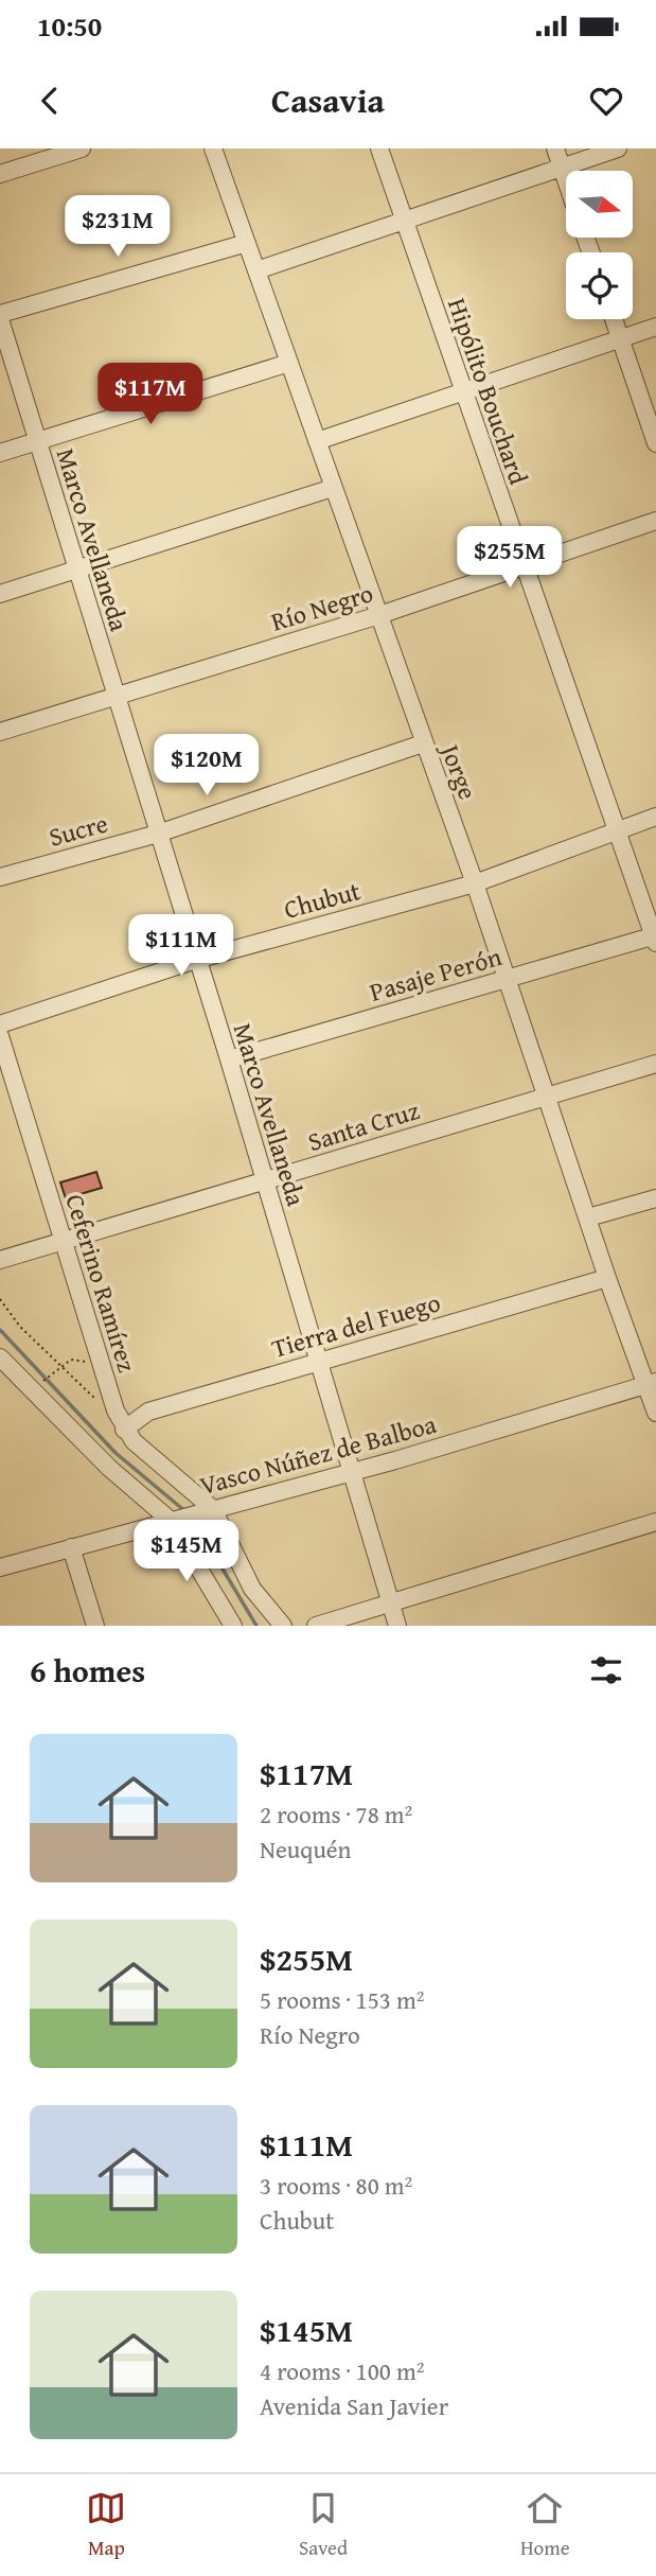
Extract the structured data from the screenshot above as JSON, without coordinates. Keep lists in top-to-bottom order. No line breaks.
{"streets":{"street":["Hipólito Bouchard","Marco Avellaneda","Río Negro","Jorge","Sucre","Chubut","Pasaje Perón","Santa Cruz","Ceferino Ramírez","Tierra del Fuego","Vasco Núñez de Balboa"]},"crossings":[["Hipólito Bouchard","Río Negro"],["Hipólito Bouchard","Chubut"],["Hipólito Bouchard","Pasaje Perón"],["Marco Avellaneda","Río Negro"],["Marco Avellaneda","Sucre"],["Marco Avellaneda","Chubut"],["Marco Avellaneda","Pasaje Perón"],["Marco Avellaneda","Santa Cruz"],["Marco Avellaneda","Tierra del Fuego"],["Marco Avellaneda","Vasco Núñez de Balboa"],["Río Negro","Jorge"],["Jorge","Sucre"],["Jorge","Chubut"],["Jorge","Pasaje Perón"],["Jorge","Santa Cruz"],["Jorge","Tierra del Fuego"],["Jorge","Vasco Núñez de Balboa"],["Santa Cruz","Ceferino Ramírez"],["Ceferino Ramírez","Tierra del Fuego"],["Ceferino Ramírez","Vasco Núñez de Balboa"]],"north":"right","page":{"status":"10:50","header":"Casavia","price":["$231M","$117M","$255M","$120M","$111M","$145M"],"heading":"6 homes","list":[{"name":"$117M","note":"2 rooms · 78 m² · Neuquén"},{"name":"$255M","note":"5 rooms · 153 m² · Río Negro"},{"name":"$111M","note":"3 rooms · 80 m² · Chubut"},{"name":"$145M","note":"4 rooms · 100 m² · Avenida San Javier"}],"tabs":["Map","Saved","Home"]}}
